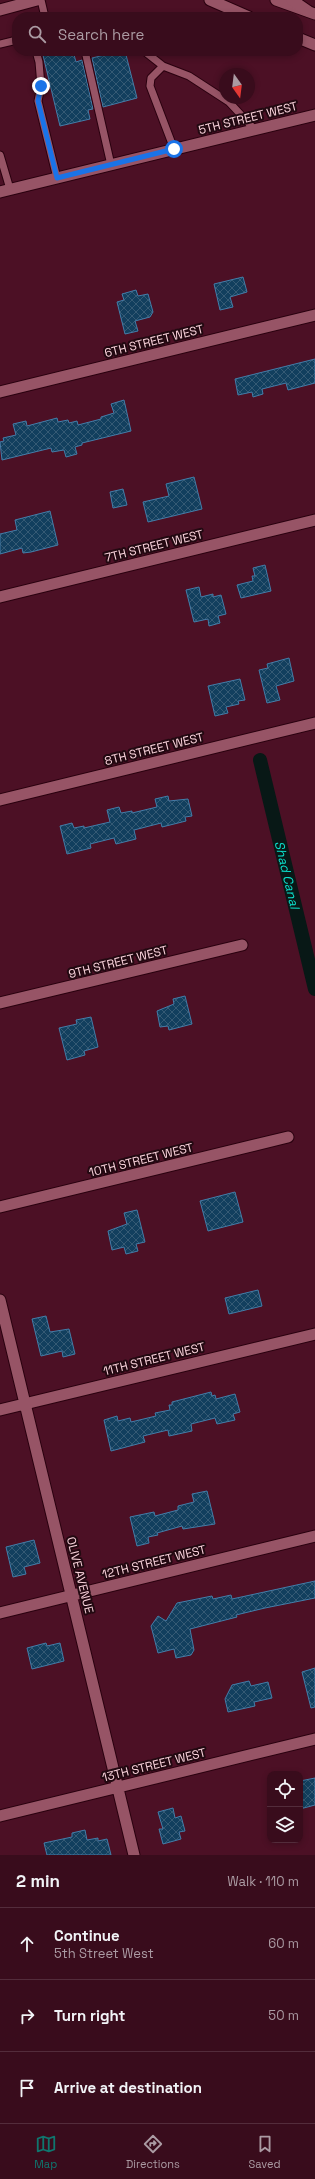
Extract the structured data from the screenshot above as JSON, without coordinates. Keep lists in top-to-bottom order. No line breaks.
{"streets":{"street":["5TH STREET WEST","6TH STREET WEST","7TH STREET WEST","8TH STREET WEST","9TH STREET WEST","10TH STREET WEST","11TH STREET WEST","12TH STREET WEST","OLIVE AVENUE","13TH STREET WEST"]},"crossings":[["11TH STREET WEST","OLIVE AVENUE"],["12TH STREET WEST","OLIVE AVENUE"],["OLIVE AVENUE","13TH STREET WEST"]],"water":["Shad Canal"],"north":"bottom","page":{"search":"Search here","heading":["2 min","Walk · 110 m"],"list":[["Continue","5th Street West","60 m"],["Turn right","50 m"],"Arrive at destination"],"nav":["Map","Directions","Saved"]}}
